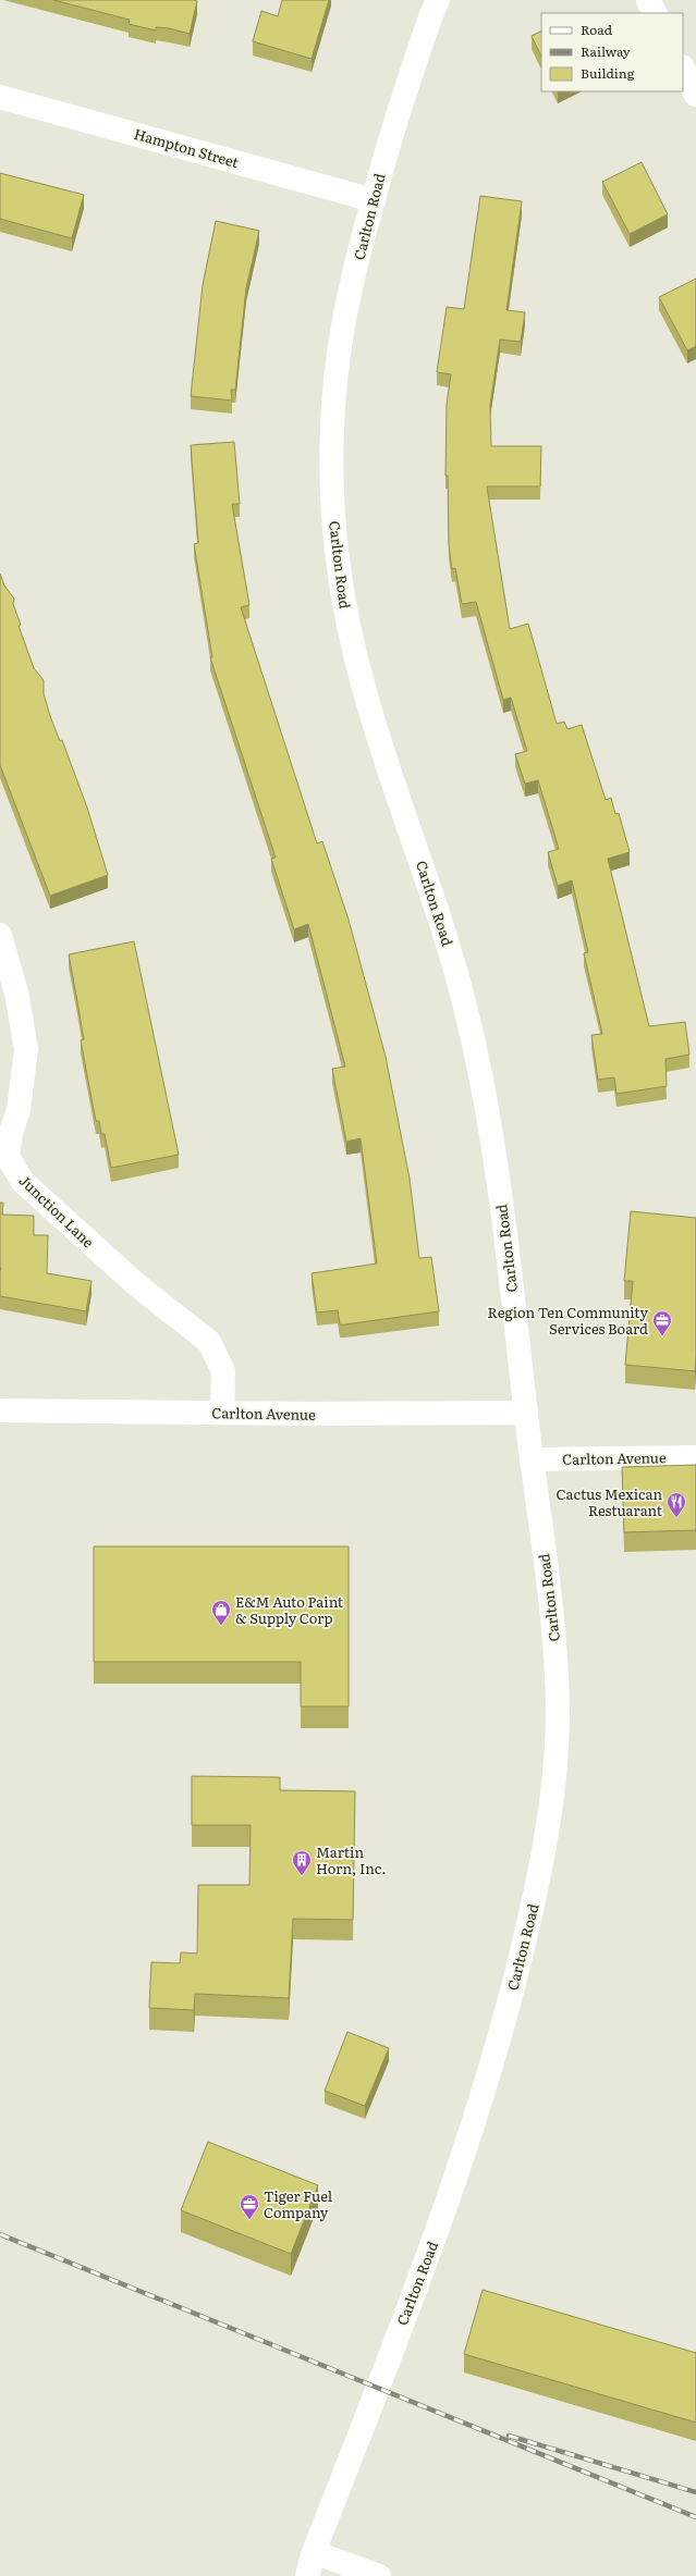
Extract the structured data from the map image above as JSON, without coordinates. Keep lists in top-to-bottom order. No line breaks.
{"streets":{"main road":["Hampton Street","Carlton Road","Junction Lane","Carlton Avenue"]},"crossings":[["Hampton Street","Carlton Road"],["Carlton Road","Carlton Avenue"],["Junction Lane","Carlton Avenue"]],"places":{"office":["Region Ten Community Services Board","Tiger Fuel Company"],"restaurant":["Cactus Mexican Restuarant"],"shop":["E&M Auto Paint & Supply Corp"],"building":["Martin Horn, Inc."]},"legend":["Road","Railway","Building"]}
